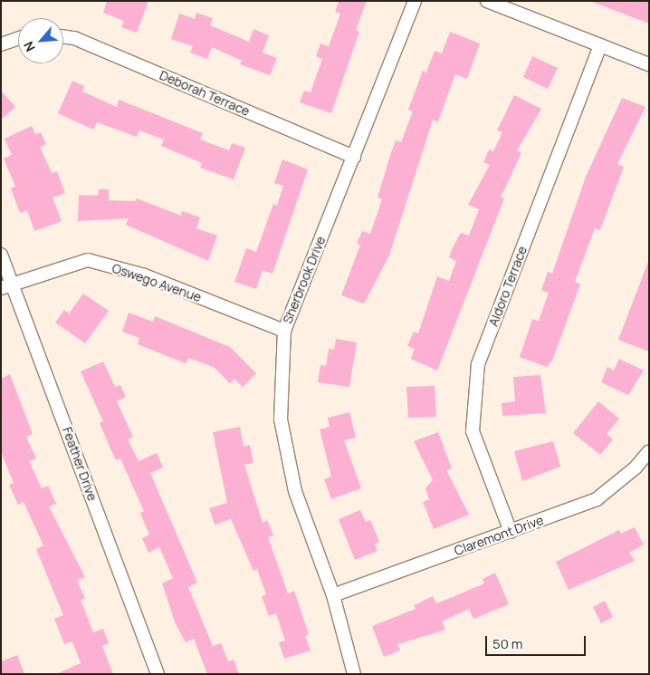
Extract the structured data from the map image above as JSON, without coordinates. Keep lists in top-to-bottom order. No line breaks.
{"streets":{"street":["Deborah Terrace","Sherbrook Drive","Oswego Avenue","Aldoro Terrace","Feather Drive","Claremont Drive"]},"crossings":[["Deborah Terrace","Sherbrook Drive"],["Sherbrook Drive","Oswego Avenue"],["Sherbrook Drive","Claremont Drive"],["Oswego Avenue","Feather Drive"],["Aldoro Terrace","Claremont Drive"]],"scale_bar":"50 m","north":"bottom left"}
